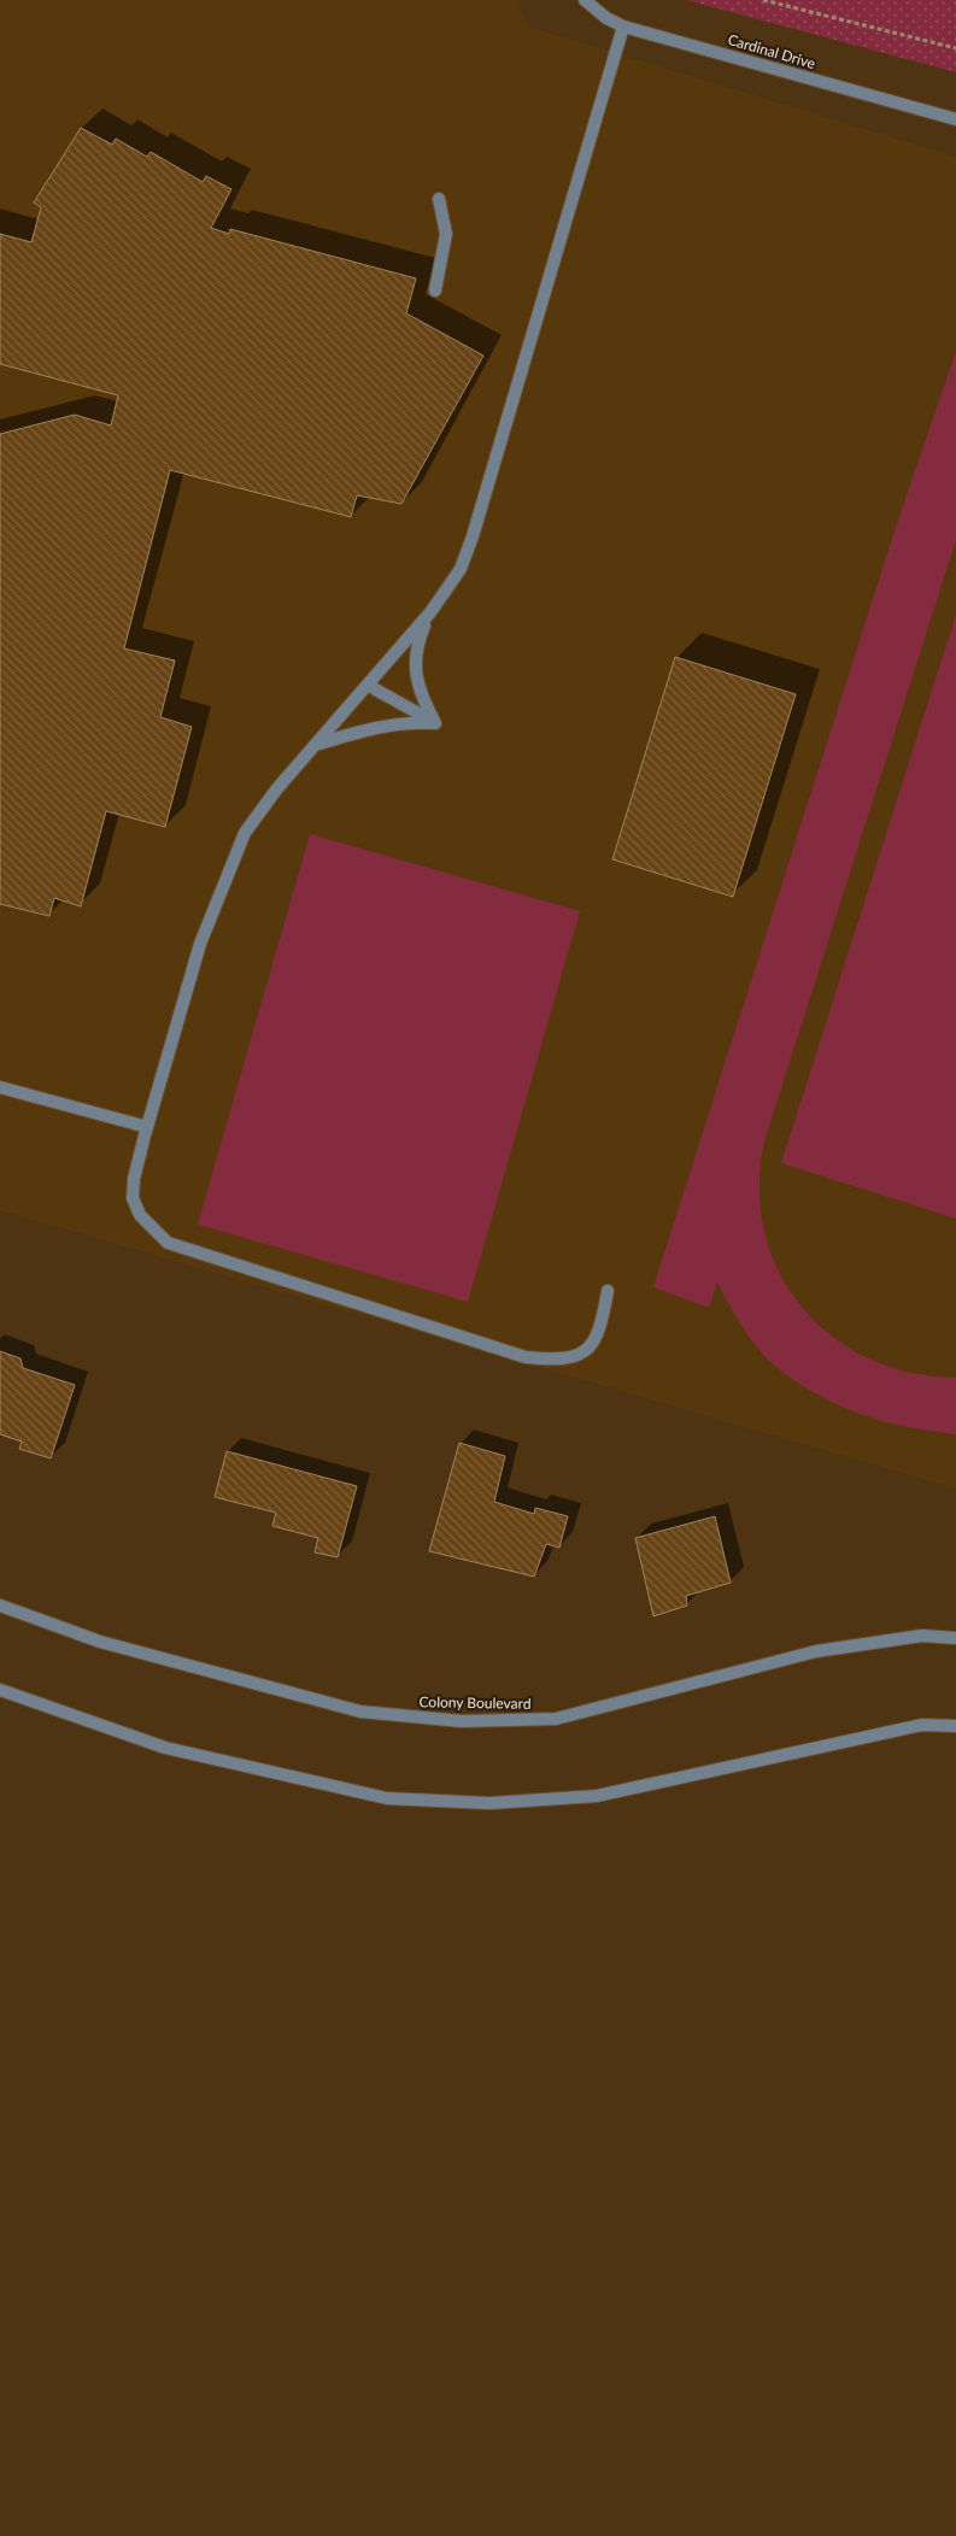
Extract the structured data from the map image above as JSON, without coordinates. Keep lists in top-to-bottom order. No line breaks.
{"streets":{"street":["Cardinal Drive","Colony Boulevard"]}}
